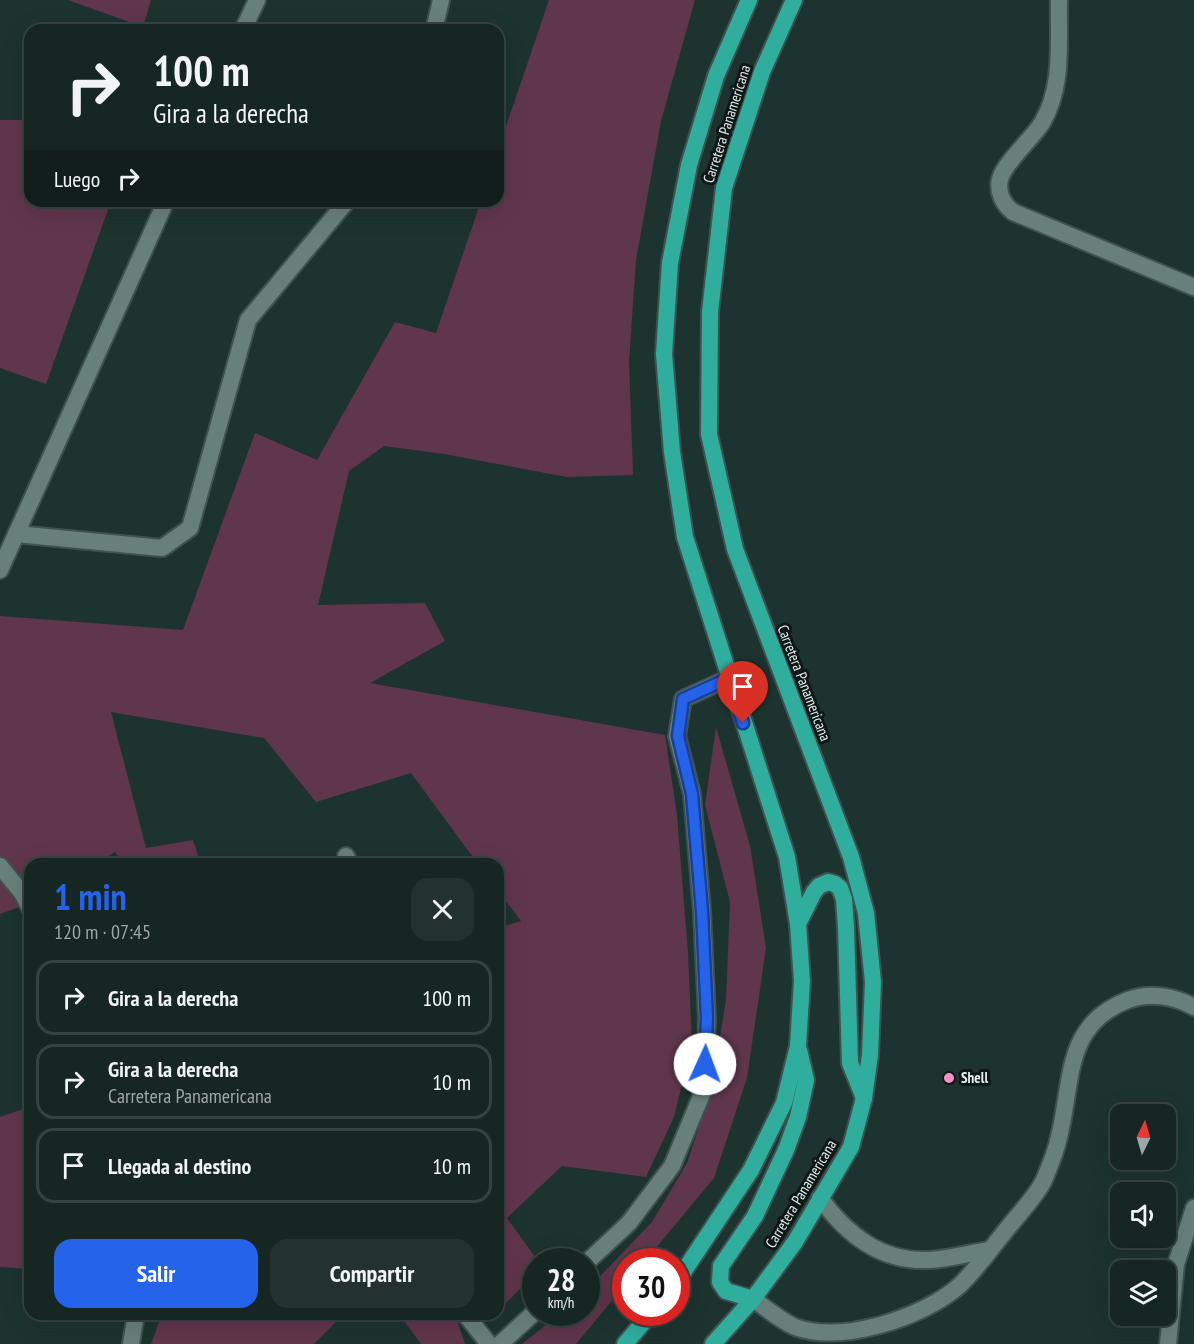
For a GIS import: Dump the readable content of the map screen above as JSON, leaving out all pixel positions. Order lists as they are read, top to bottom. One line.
{"streets":{"highway":["Carretera Panamericana"]},"places":["Shell"],"north":"top","page":{"turn":["100 m","Gira a la derecha"],"then":"Luego","heading":["1 min","120 m · 07:45"],"list":[{"name":"Gira a la derecha","value":"100 m"},{"name":"Gira a la derecha","note":"Carretera Panamericana","value":"10 m"},{"name":"Llegada al destino","value":"10 m"}],"buttons":["Salir","Compartir"],"speed":"28 km/h","limit":"30"}}
